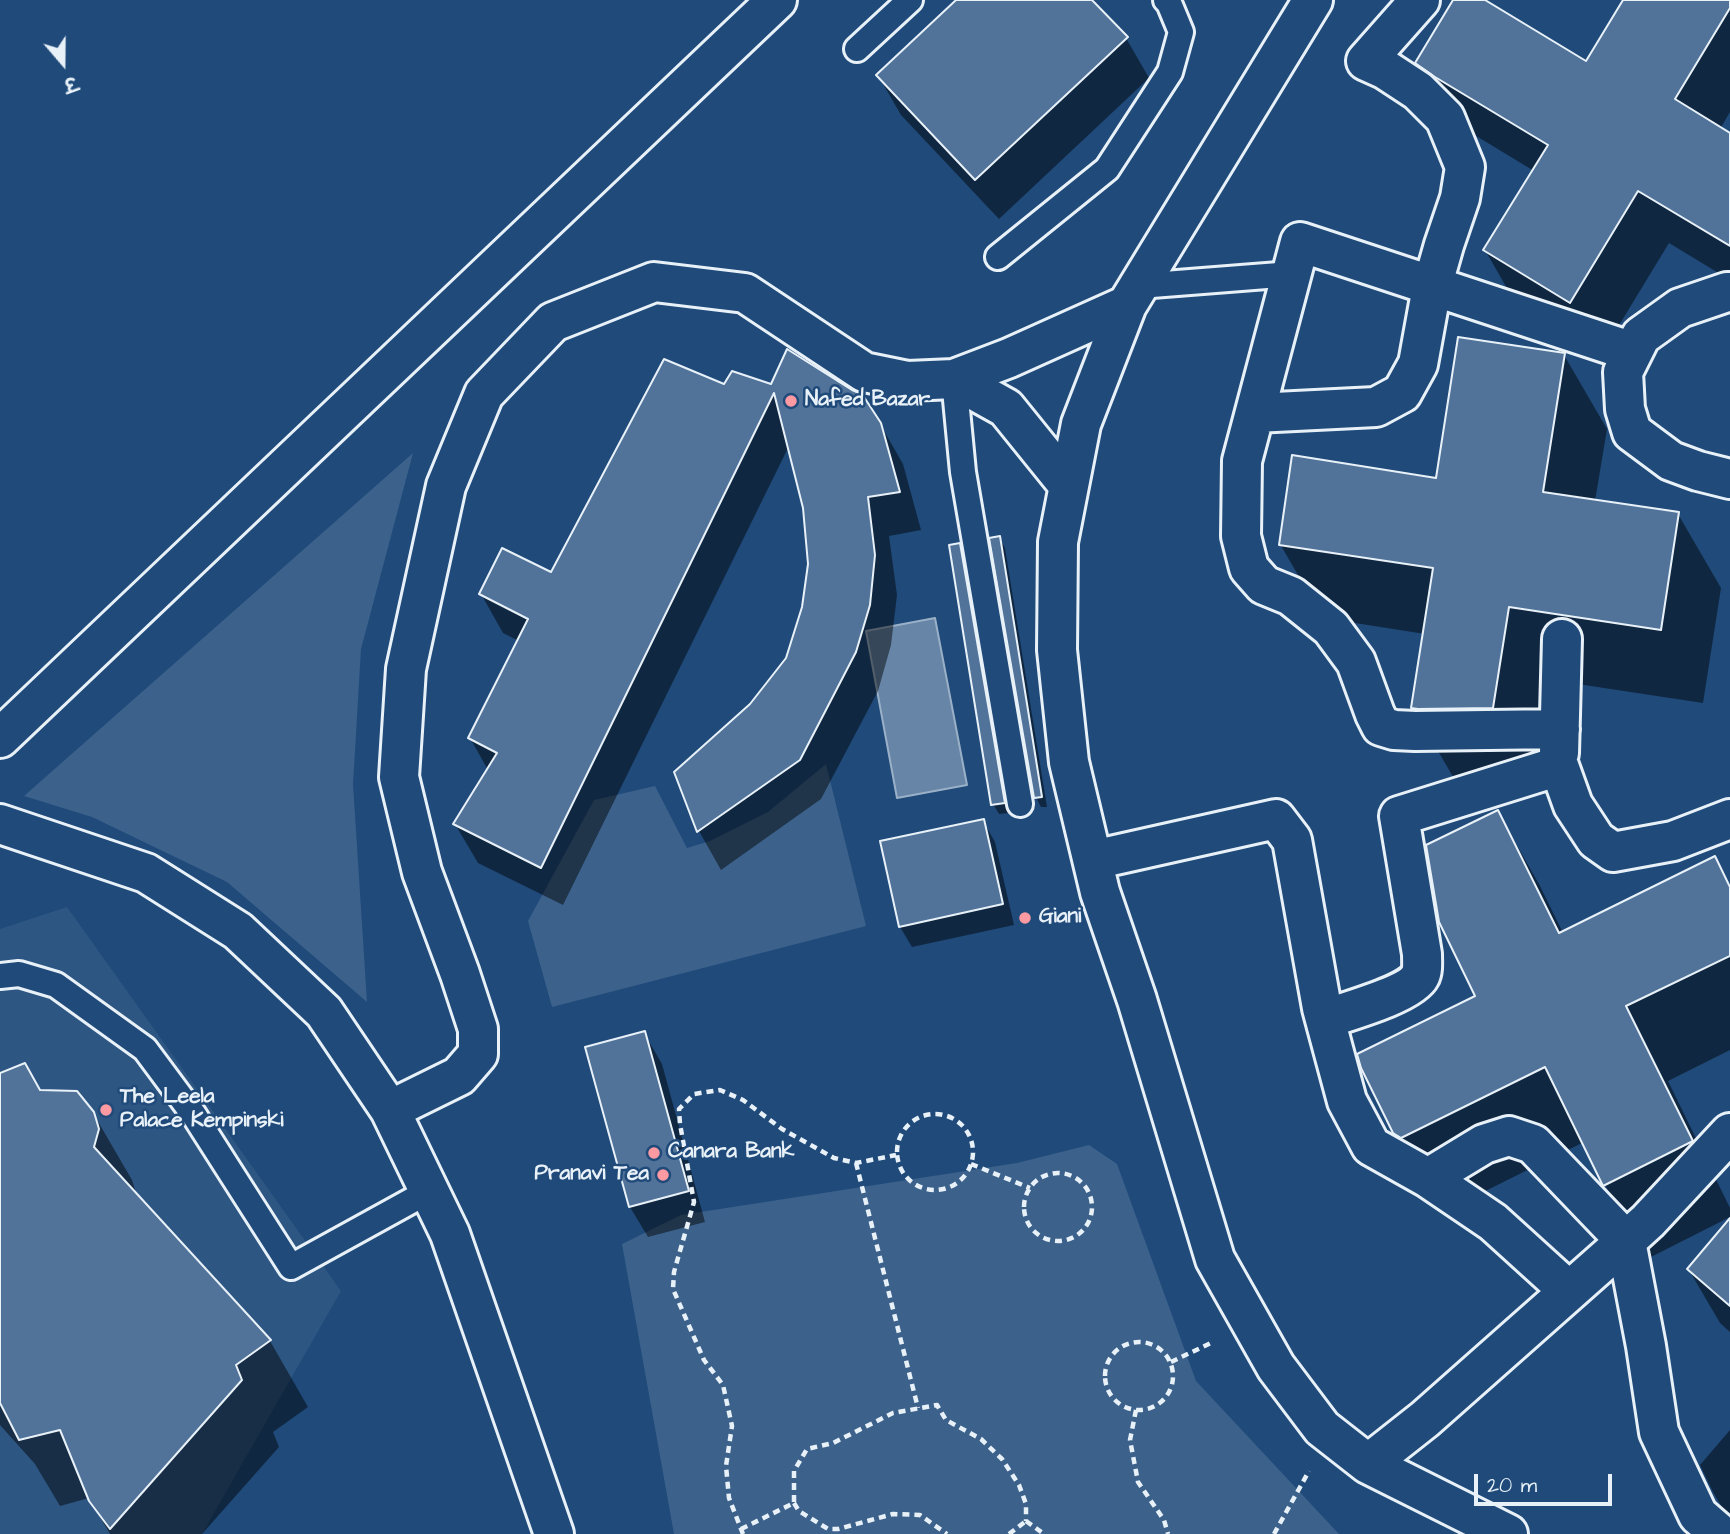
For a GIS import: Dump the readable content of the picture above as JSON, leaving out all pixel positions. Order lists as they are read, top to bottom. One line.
{"places":["Nafed Bazar","Giani","The Leela Palace Kempinski","Canara Bank","Pranavi Tea"],"scale_bar":"20 m","north":"bottom"}
